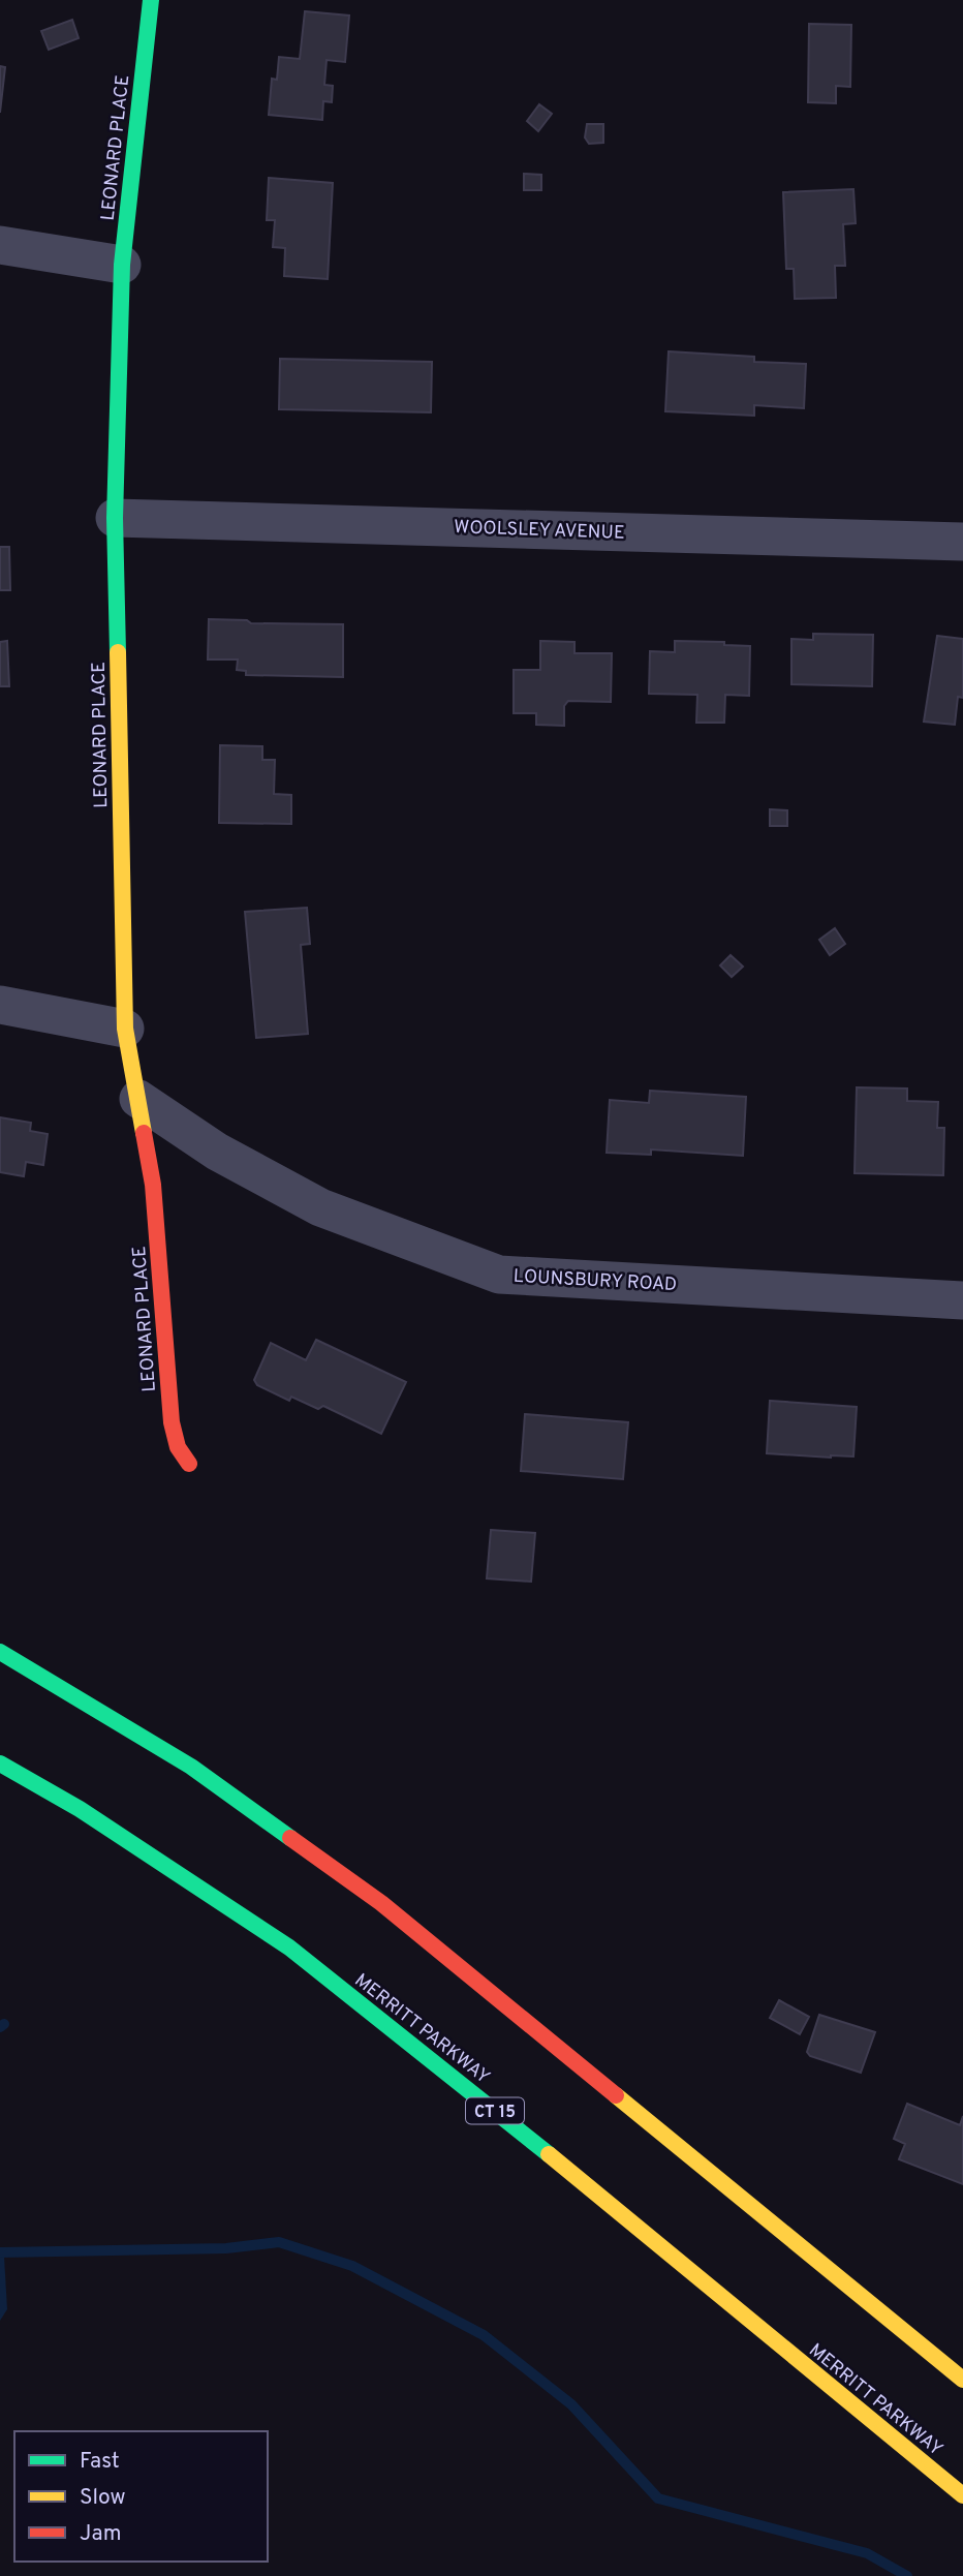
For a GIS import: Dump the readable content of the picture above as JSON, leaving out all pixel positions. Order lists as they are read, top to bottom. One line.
{"streets":{"main road":["LEONARD PLACE","MERRITT PARKWAY","CT 15"],"street":["WOOLSLEY AVENUE","LOUNSBURY ROAD"]},"crossings":[["LEONARD PLACE","WOOLSLEY AVENUE"],["LEONARD PLACE","LOUNSBURY ROAD"]],"legend":["Fast","Slow","Jam"]}
